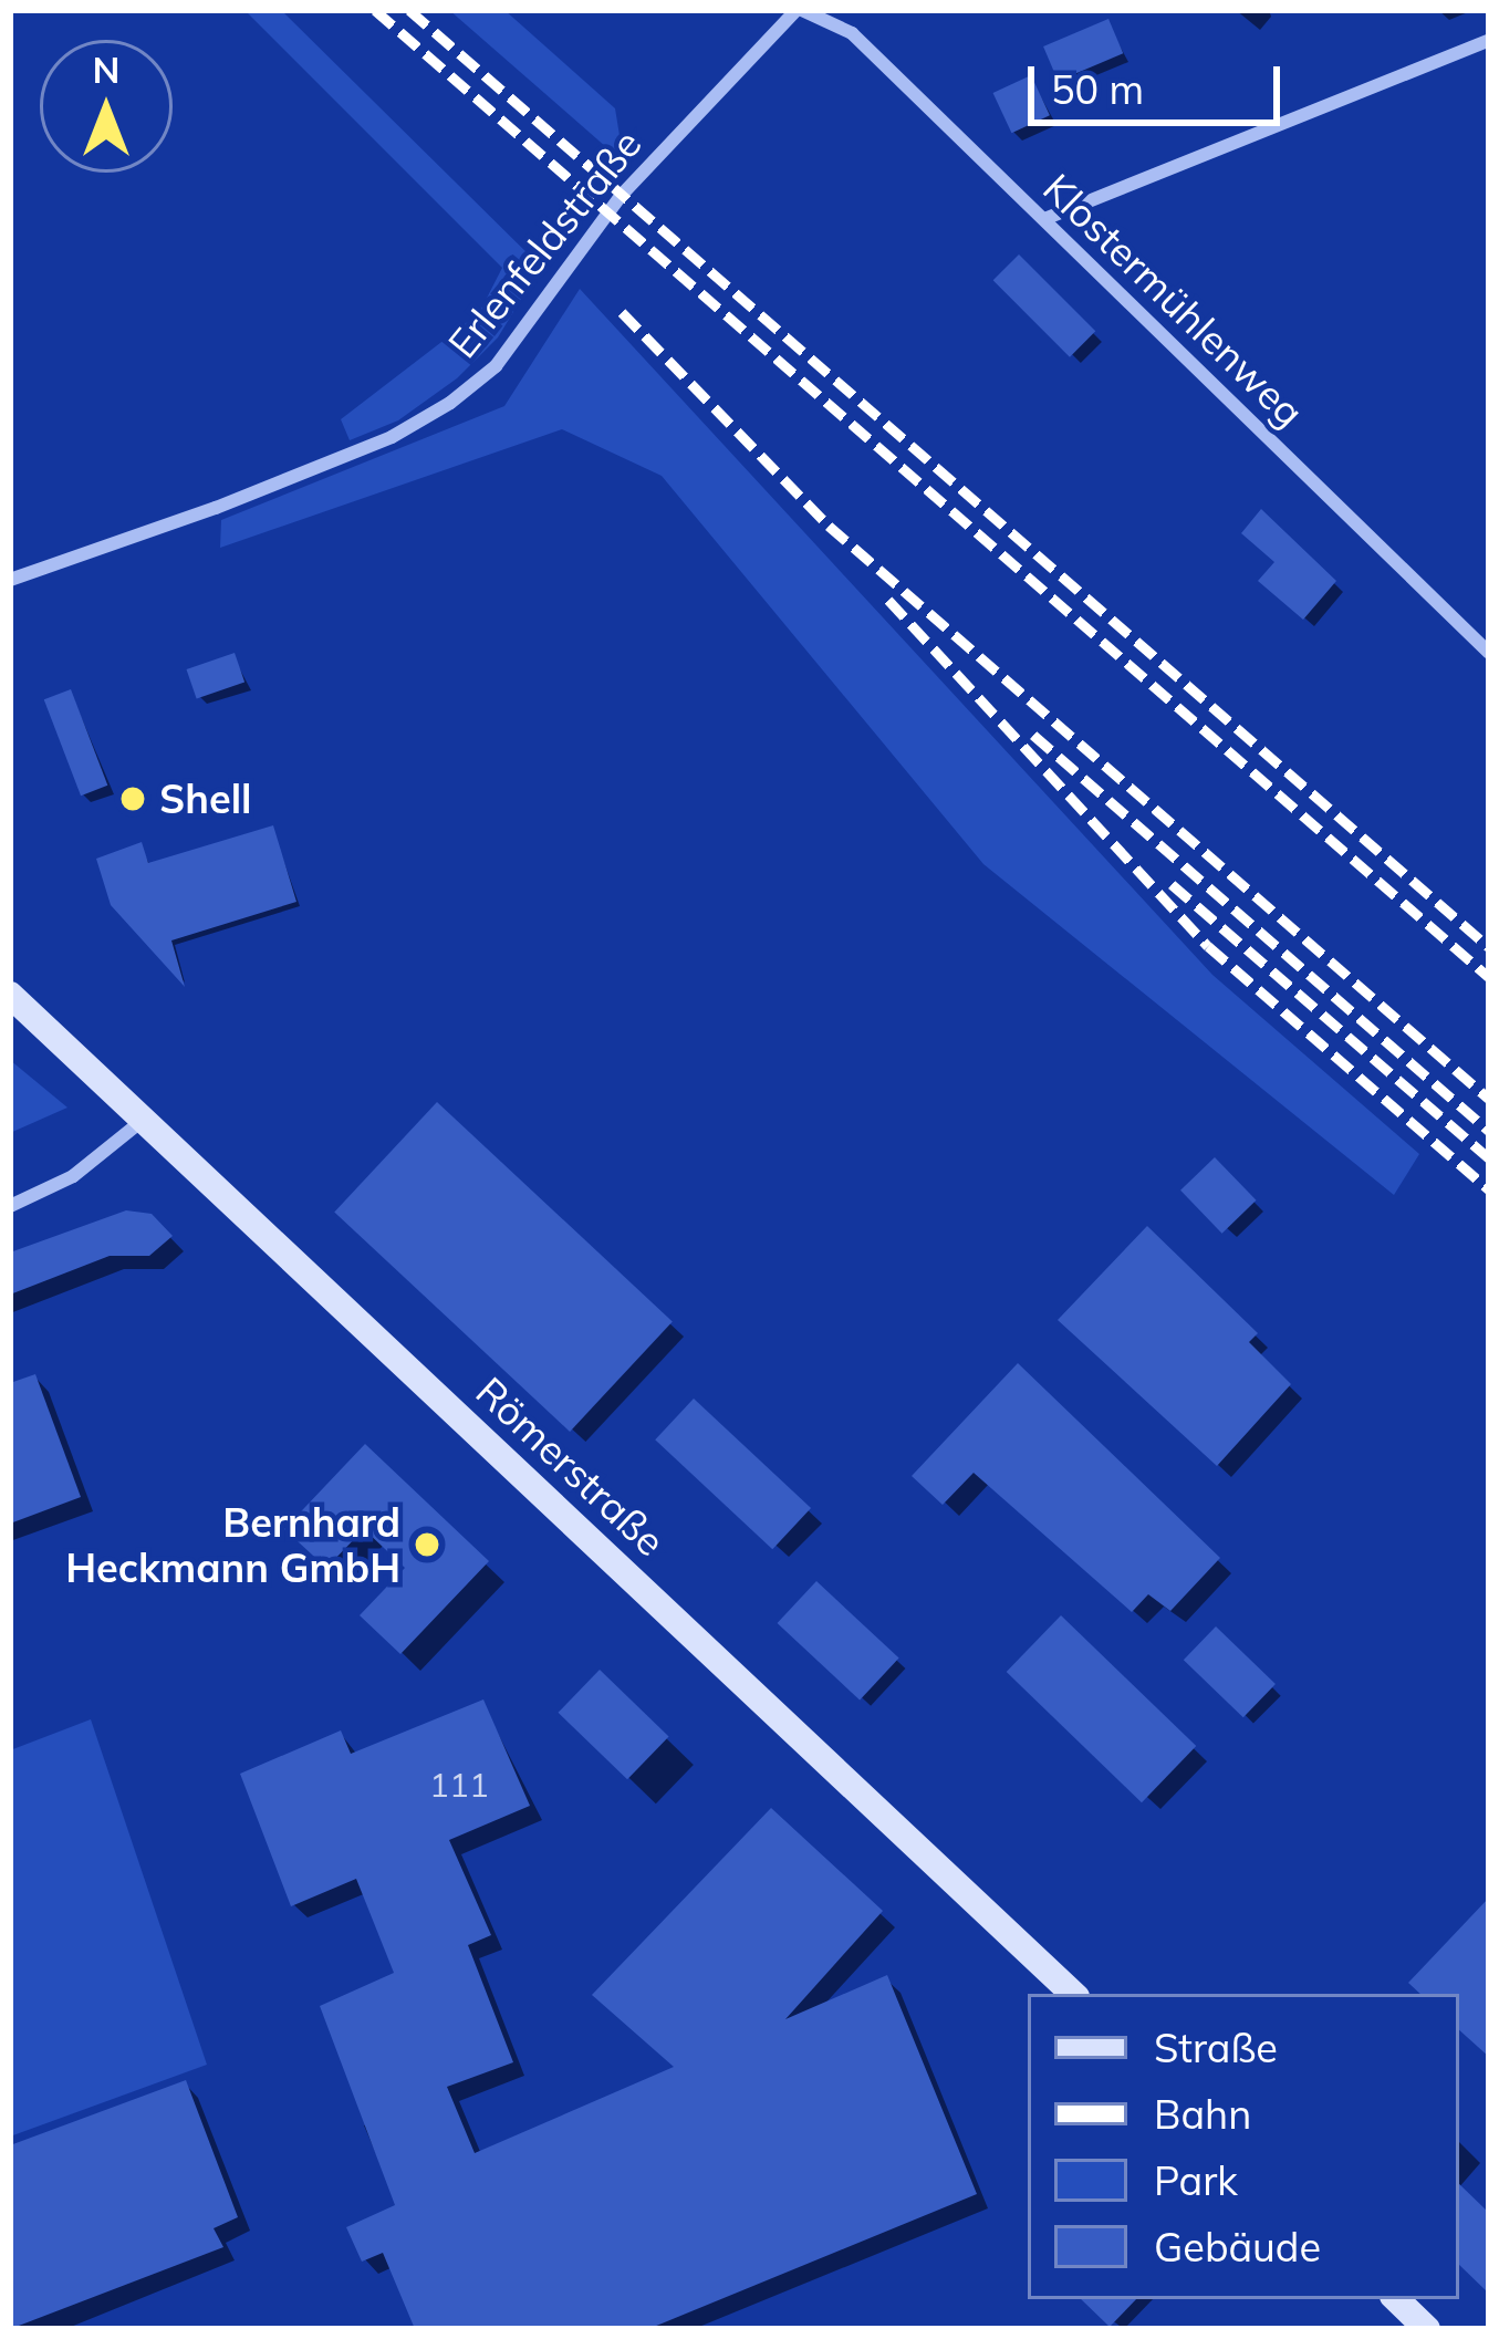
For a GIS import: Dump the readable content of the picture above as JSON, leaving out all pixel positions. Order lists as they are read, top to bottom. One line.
{"streets":{"main road":["Römerstraße"],"street":["Erlenfeldstraße","Klostermühlenweg"]},"crossings":[["Erlenfeldstraße","Klostermühlenweg"]],"places":["Shell","Bernhard Heckmann GmbH"],"house_numbers":["111"],"legend":["Straße","Bahn","Park","Gebäude"],"scale_bar":"50 m","north":"top"}
